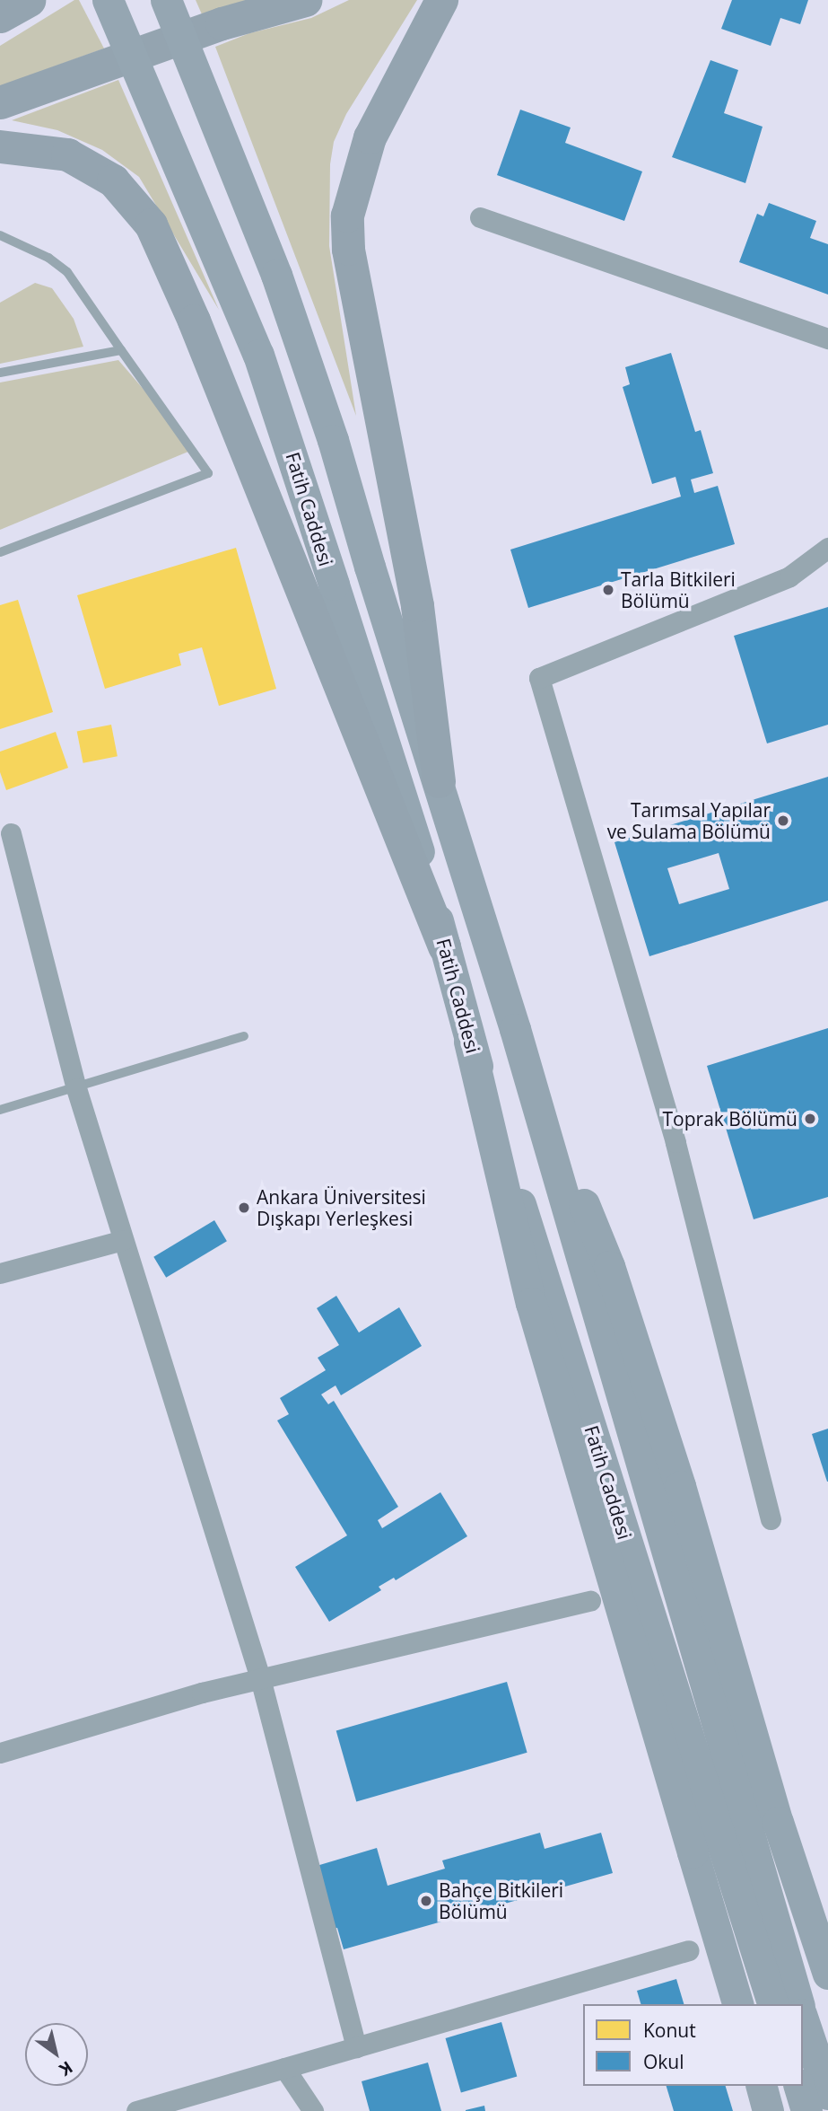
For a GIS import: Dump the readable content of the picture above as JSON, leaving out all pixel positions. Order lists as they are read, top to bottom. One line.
{"streets":{"main road":["Fatih Caddesi"]},"places":["Tarla Bitkileri Bölümü","Tarımsal Yapılar ve Sulama Bölümü","Toprak Bölümü","Ankara Üniversitesi Dışkapı Yerleşkesi","Bahçe Bitkileri Bölümü"],"legend":["Konut","Okul"],"north":"bottom right"}
